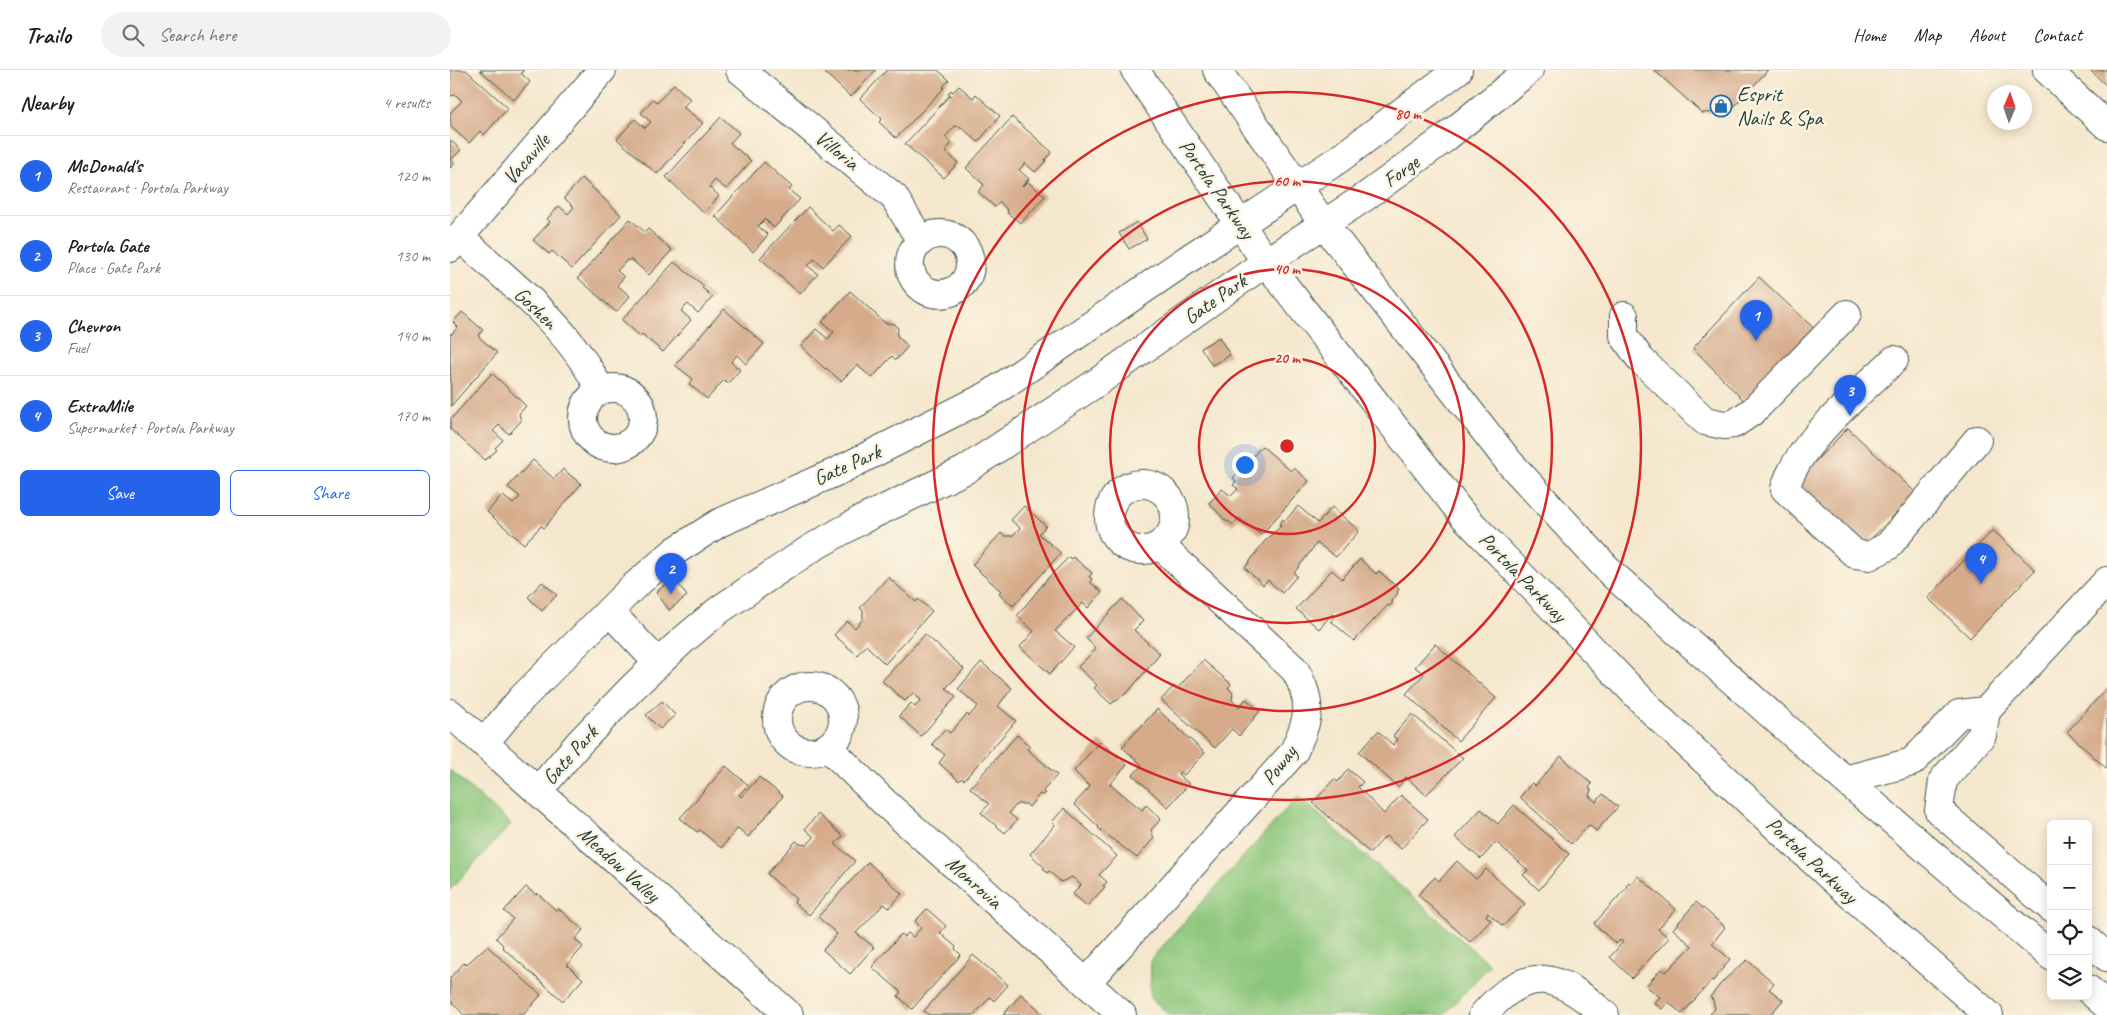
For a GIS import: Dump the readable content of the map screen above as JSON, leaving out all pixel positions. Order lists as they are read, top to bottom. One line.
{"streets":{"street":["Villoria","Vacaville","Forge","Portola Parkway","Gate Park","Goshen","Poway","Meadow Valley","Monrovia"]},"crossings":[["Vacaville","Goshen"],["Forge","Portola Parkway"],["Forge","Gate Park"],["Portola Parkway","Gate Park"],["Gate Park","Meadow Valley"],["Poway","Monrovia"]],"places":{"shop":["Esprit Nails & Spa"]},"north":"top","page":{"header":"Trailo","search":"Search here","nav":["Home","Map","About","Contact"],"heading":["Nearby","4 results"],"list":[{"mark":"1","name":"McDonald's","note":"Restaurant · Portola Parkway","value":"120 m"},{"mark":"2","name":"Portola Gate","note":"Place · Gate Park","value":"130 m"},{"mark":"3","name":"Chevron","note":"Fuel","value":"140 m"},{"mark":"4","name":"ExtraMile","note":"Supermarket · Portola Parkway","value":"170 m"}],"pins":["1","3","4","2"],"buttons":["Save","Share"],"map_buttons":["+","−"]},"rings":["80 m","60 m","40 m","20 m"]}
